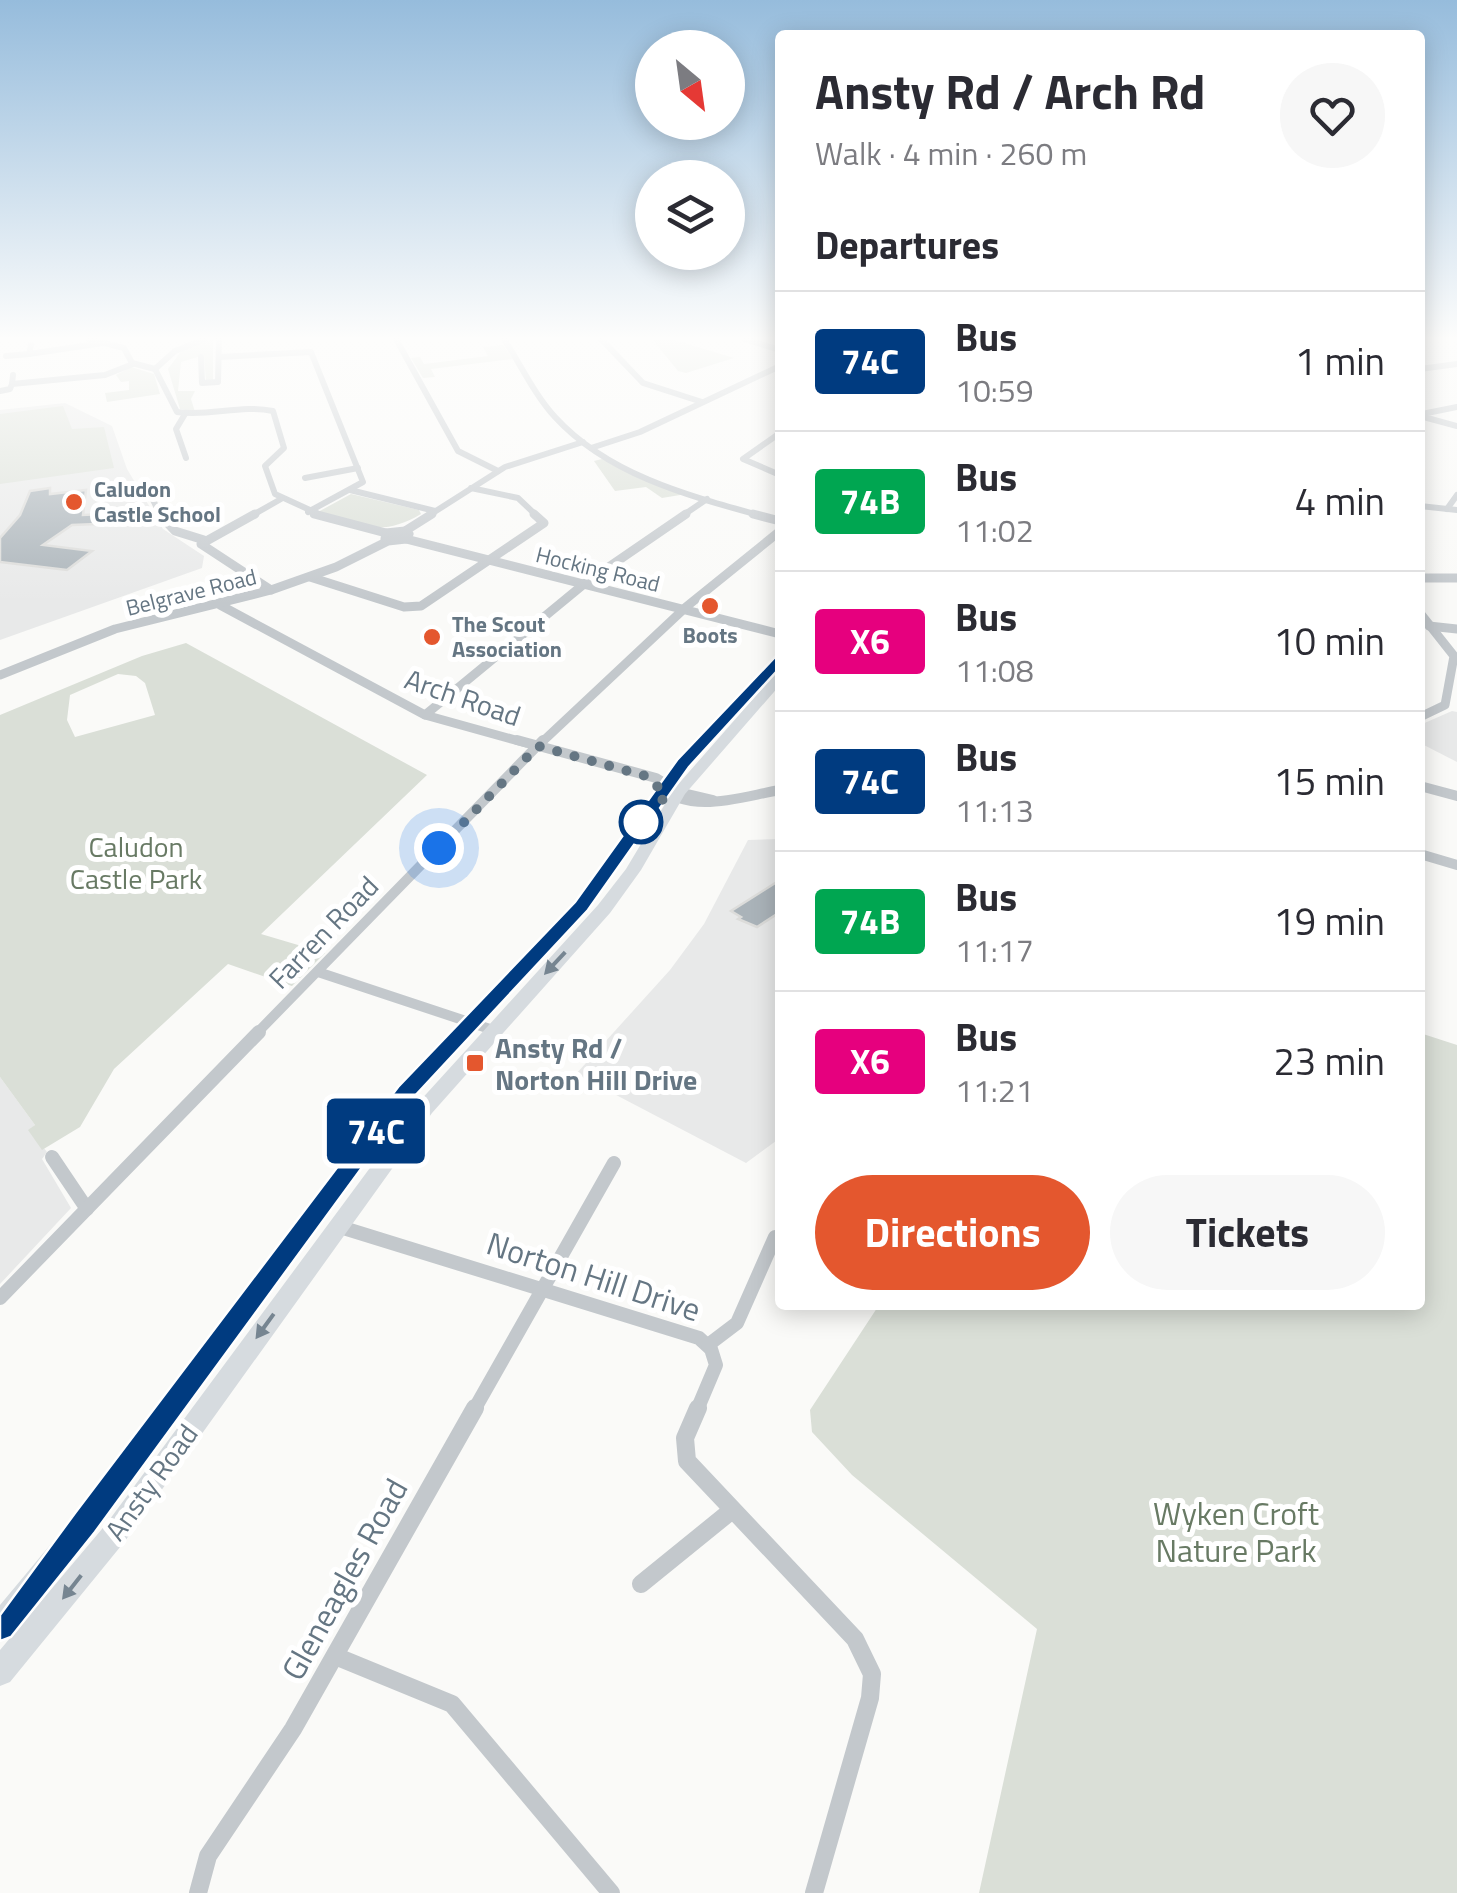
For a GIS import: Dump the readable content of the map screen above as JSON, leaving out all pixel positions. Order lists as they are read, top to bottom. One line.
{"streets":{"highway":["Ansty Road"],"street":["Hocking Road","Belgrave Road","Arch Road","Farren Road","Norton Hill Drive","Gleneagles Road"]},"crossings":[["Hocking Road","Farren Road"],["Belgrave Road","Arch Road"],["Arch Road","Farren Road"],["Arch Road","Ansty Road"],["Norton Hill Drive","Ansty Road"],["Norton Hill Drive","Gleneagles Road"]],"parks":["Caludon Castle Park","Wyken Croft Nature Park"],"places":{"other":["Caludon Castle School","Boots","The Scout Association"],"transit":["Ansty Rd / Norton Hill Drive"]},"lines":["bus line 74C"],"north":"bottom right","page":{"on_map":"74C","heading":[["Ansty Rd / Arch Rd","Walk · 4 min · 260 m"],"Departures"],"list":[{"mark":"74C","name":"Bus","note":"10:59","value":"1 min"},{"mark":"74B","name":"Bus","note":"11:02","value":"4 min"},{"mark":"X6","name":"Bus","note":"11:08","value":"10 min"},{"mark":"74C","name":"Bus","note":"11:13","value":"15 min"},{"mark":"74B","name":"Bus","note":"11:17","value":"19 min"},{"mark":"X6","name":"Bus","note":"11:21","value":"23 min"}],"buttons":["Directions","Tickets"]}}
